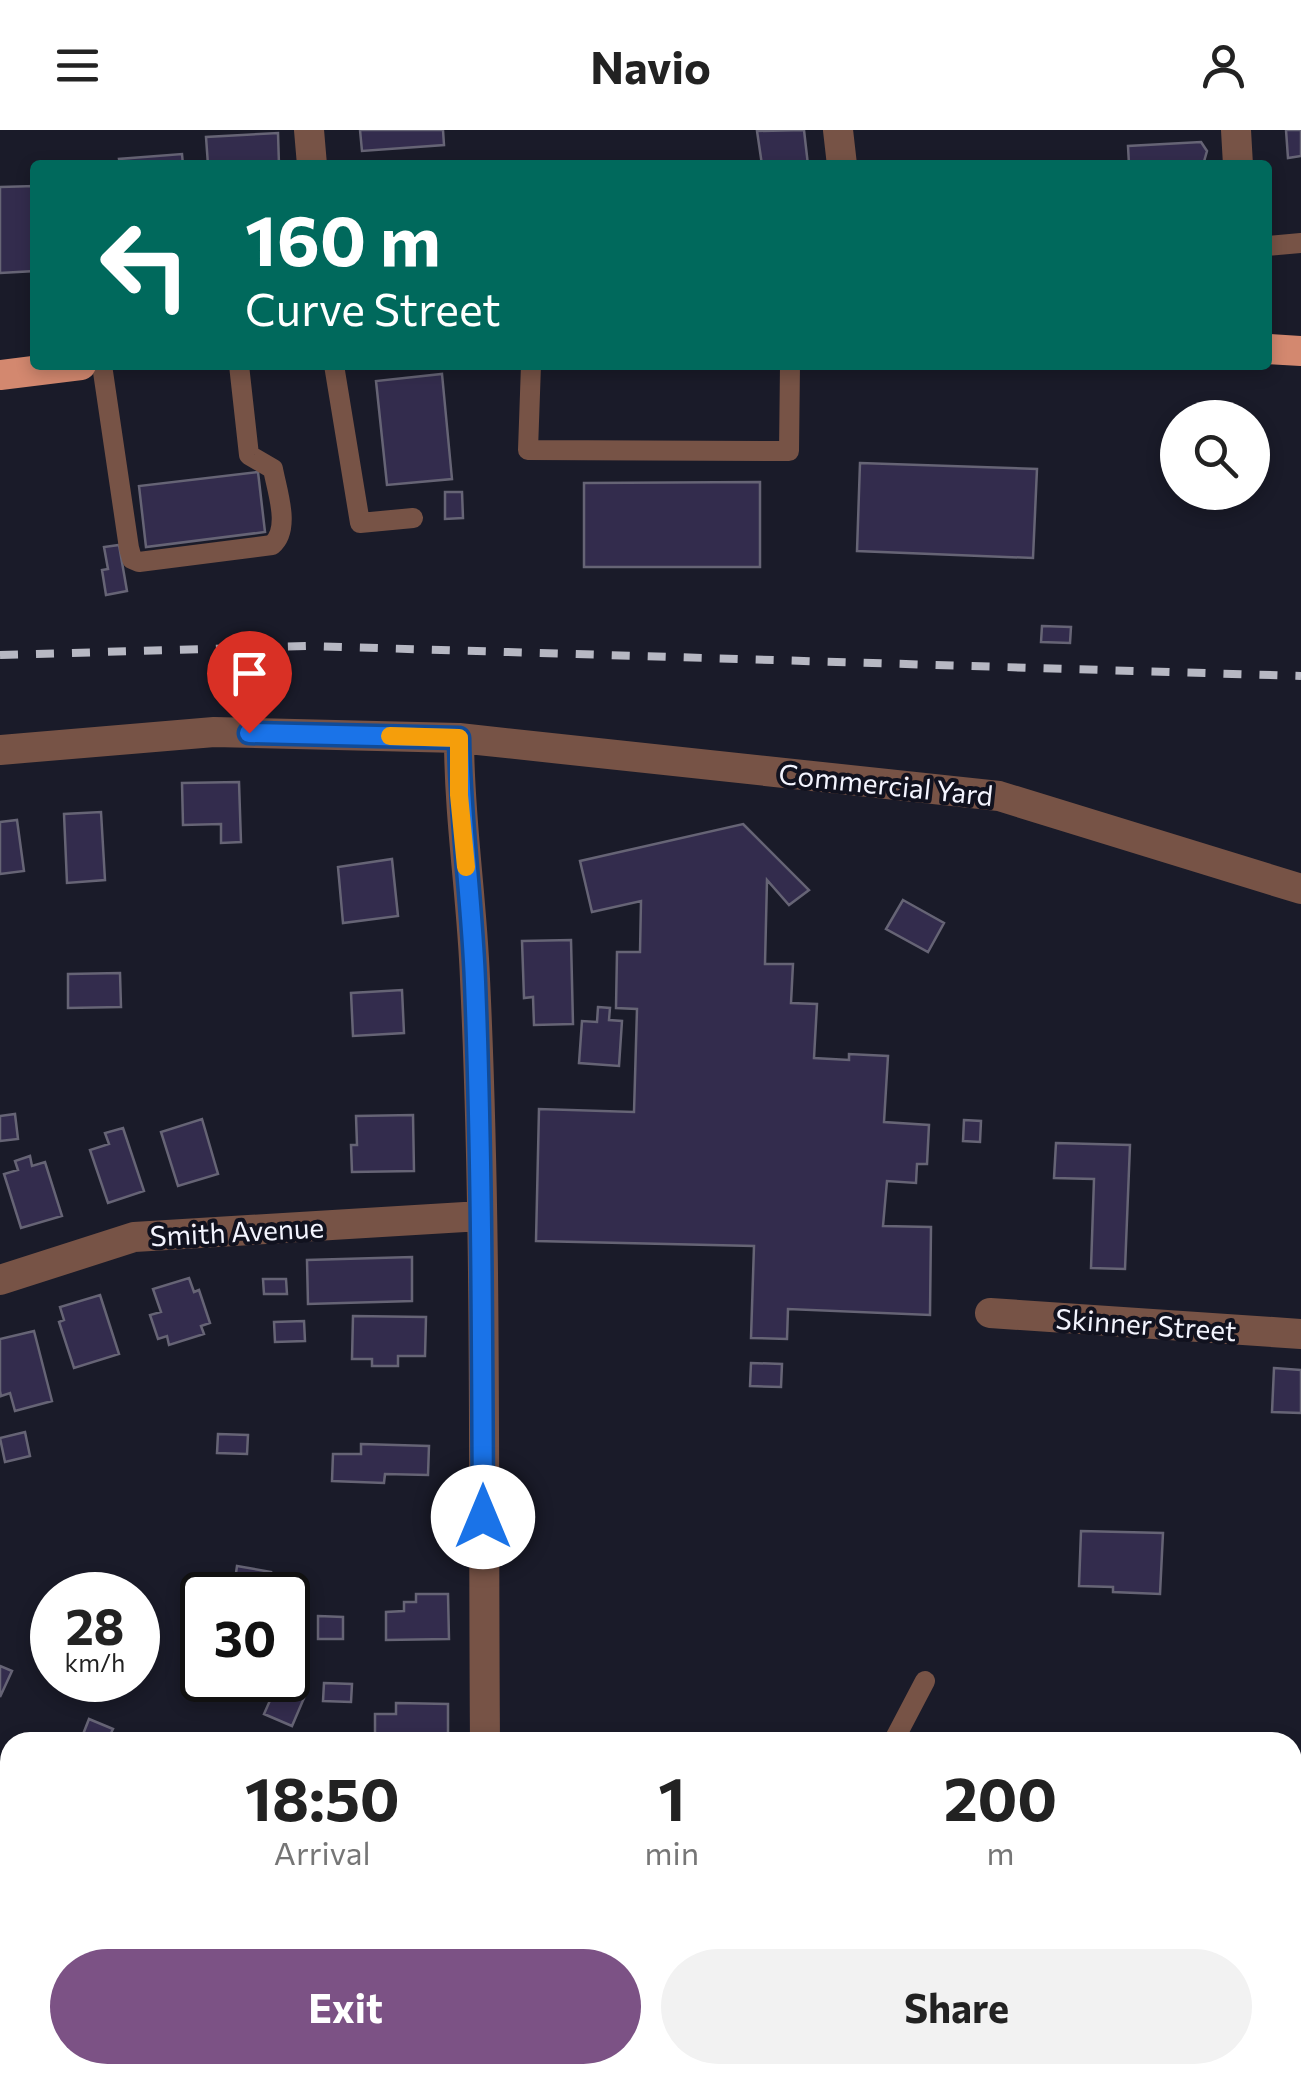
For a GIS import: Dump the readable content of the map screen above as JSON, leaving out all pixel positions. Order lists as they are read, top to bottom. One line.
{"streets":{"street":["Commercial Yard","Smith Avenue","Skinner Street"]},"page":{"header":"Navio","turn":["160 m","Curve Street"],"speed":"28 km/h","limit":"30","eta":["18:50","Arrival","1","min","200","m"],"buttons":["Exit","Share"]}}
